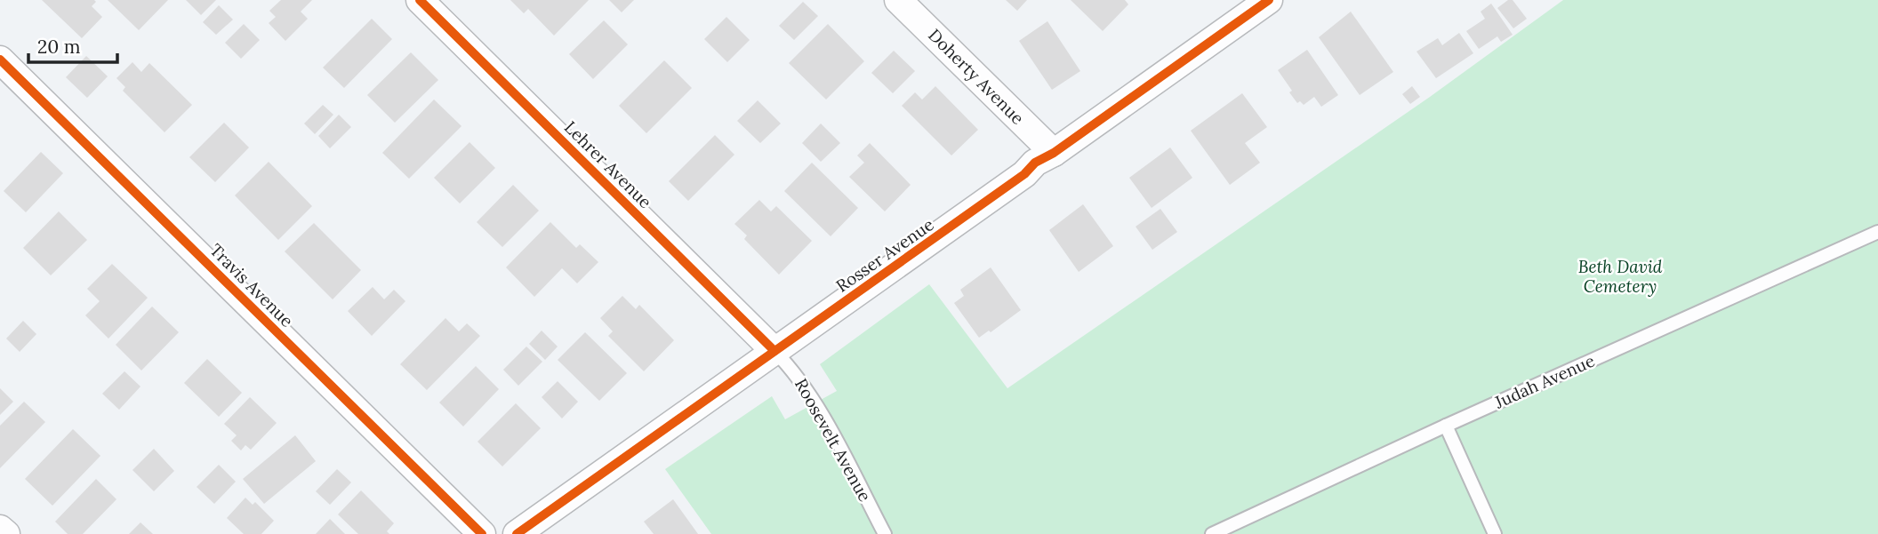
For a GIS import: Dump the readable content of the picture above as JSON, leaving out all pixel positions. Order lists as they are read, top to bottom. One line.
{"streets":{"street":["Doherty Avenue","Lehrer Avenue","Rosser Avenue","Travis Avenue"],"lane":["Judah Avenue","Roosevelt Avenue"]},"crossings":[["Doherty Avenue","Rosser Avenue"],["Lehrer Avenue","Rosser Avenue"],["Lehrer Avenue","Roosevelt Avenue"],["Rosser Avenue","Roosevelt Avenue"]],"parks":["Beth David Cemetery"],"scale_bar":"20 m"}
